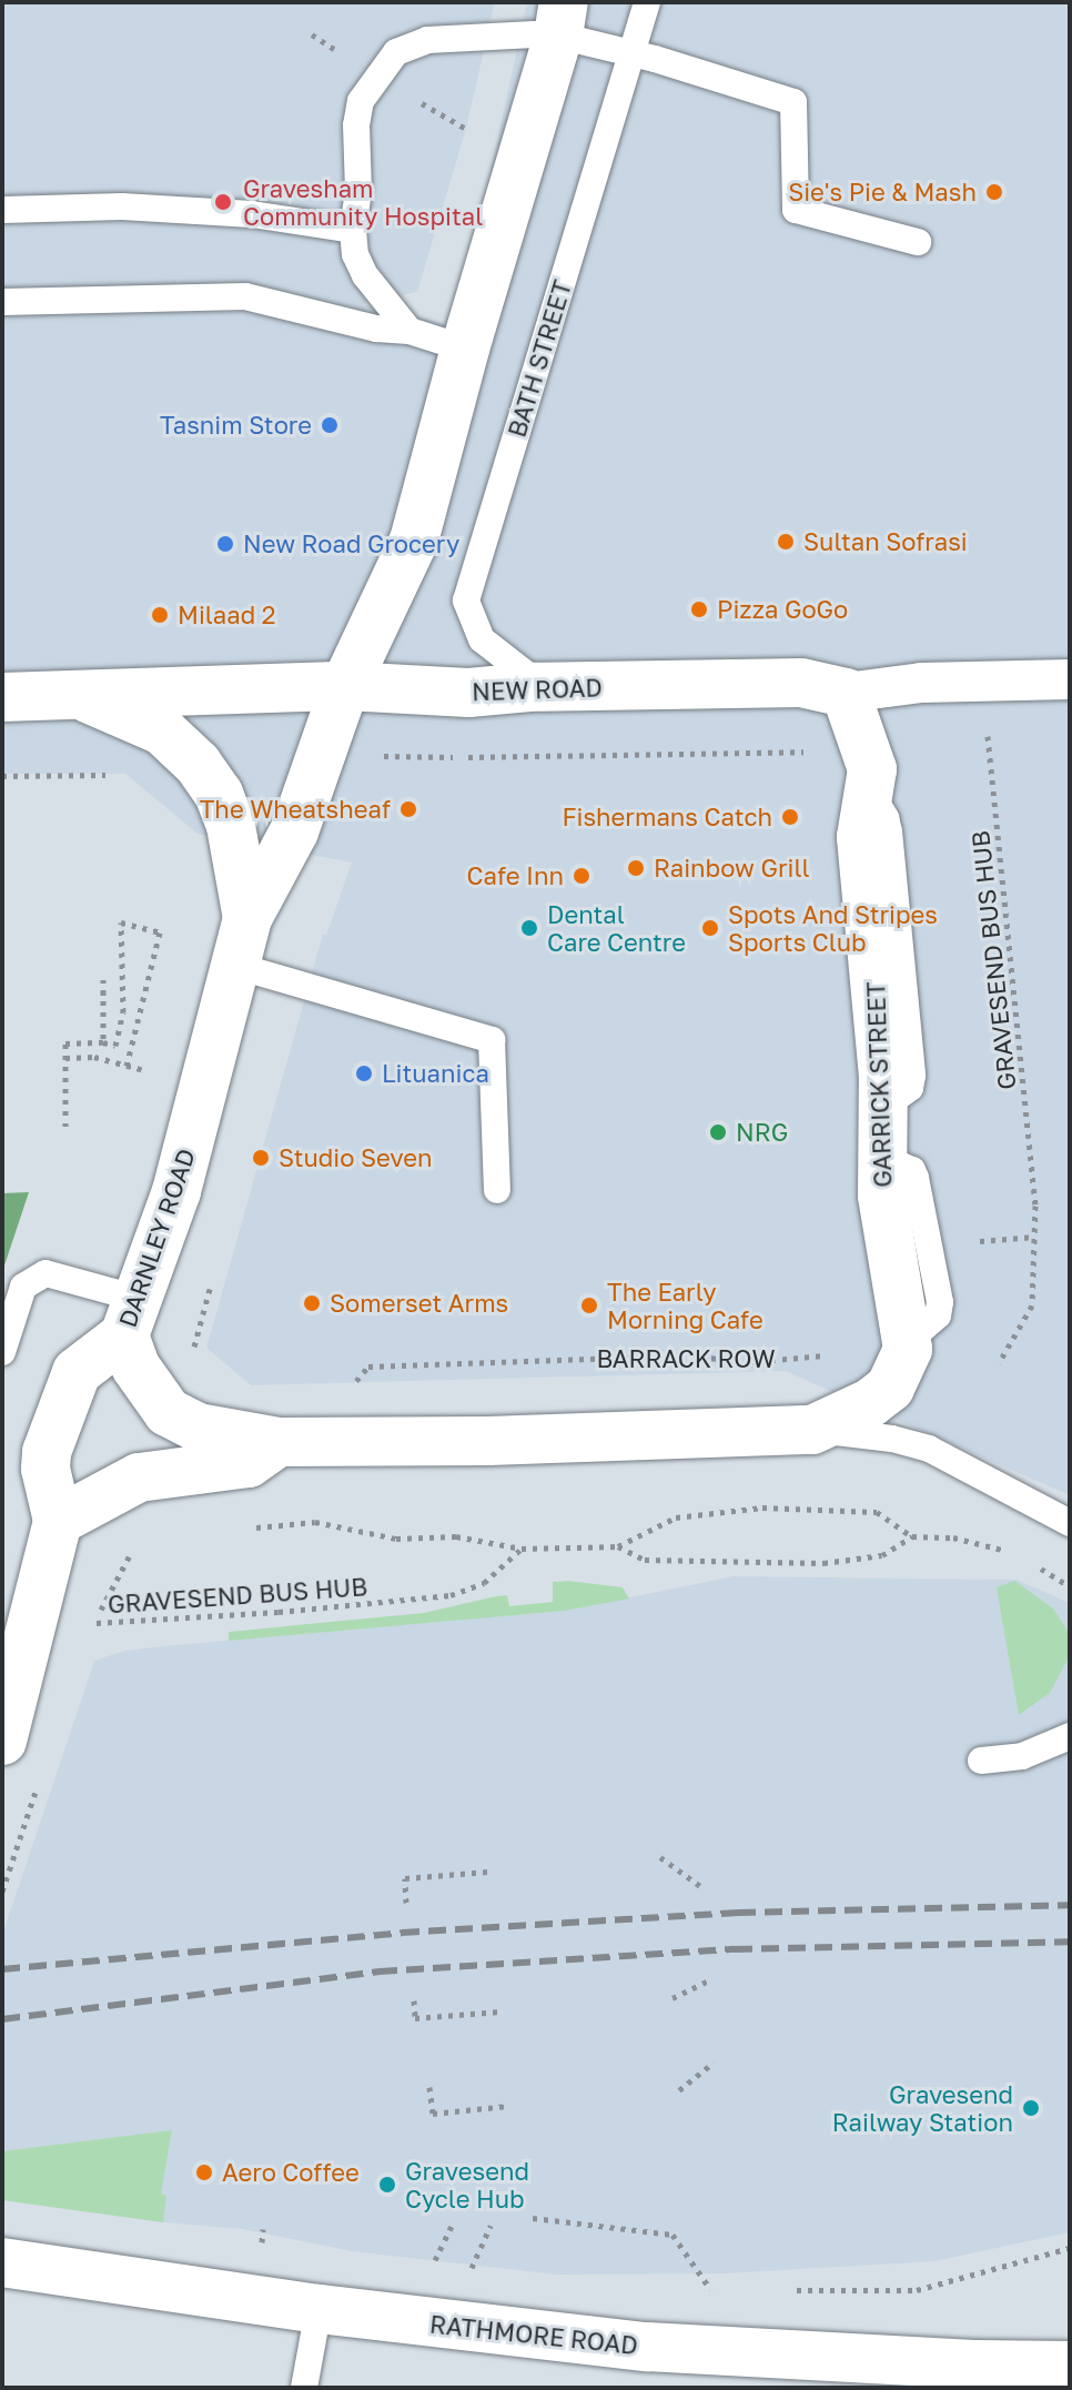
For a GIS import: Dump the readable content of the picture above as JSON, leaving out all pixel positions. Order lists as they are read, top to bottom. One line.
{"streets":{"main road":["NEW ROAD","GARRICK STREET","DARNLEY ROAD","RATHMORE ROAD"],"lane":["BATH STREET"],"path":["GRAVESEND BUS HUB","BARRACK ROW"]},"crossings":[["BATH STREET","NEW ROAD"],["NEW ROAD","GRAVESEND BUS HUB"]],"places":["Sie's Pie & Mash","Gravesham Community Hospital","Tasnim Store","Sultan Sofrasi","New Road Grocery","Pizza GoGo","Milaad 2","The Wheatsheaf","Fishermans Catch","Rainbow Grill","Cafe Inn","Dental Care Centre","Spots And Stripes Sports Club","Lituanica","NRG","Studio Seven","Somerset Arms","The Early Morning Cafe","Gravesend Railway Station","Aero Coffee","Gravesend Cycle Hub"]}
